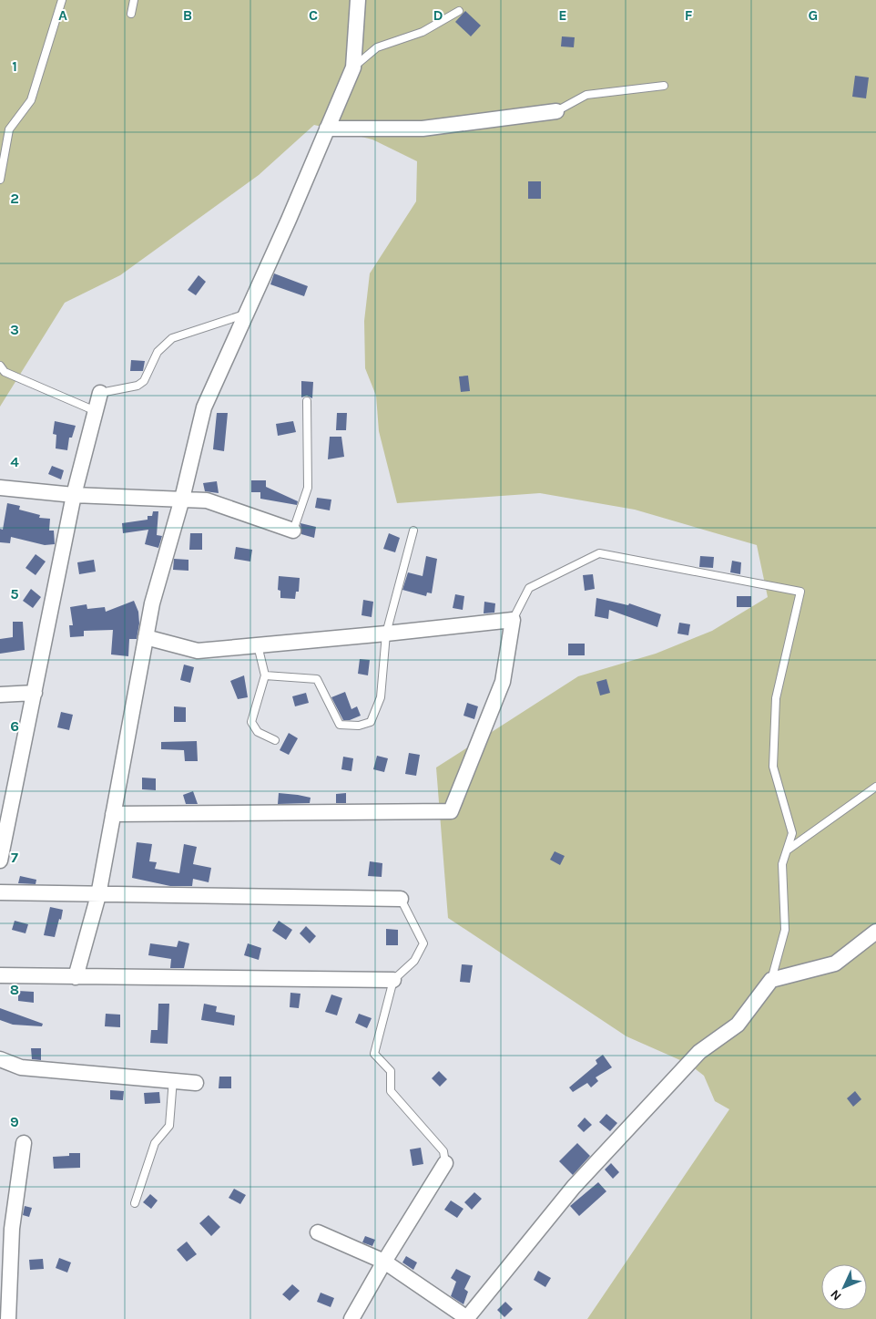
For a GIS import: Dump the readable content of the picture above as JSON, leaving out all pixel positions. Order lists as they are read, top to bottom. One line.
{"north":"bottom left","grid":{"columns":["A","B","C","D","E","F","G"],"rows":["1","2","3","4","5","6","7","8","9"]}}
